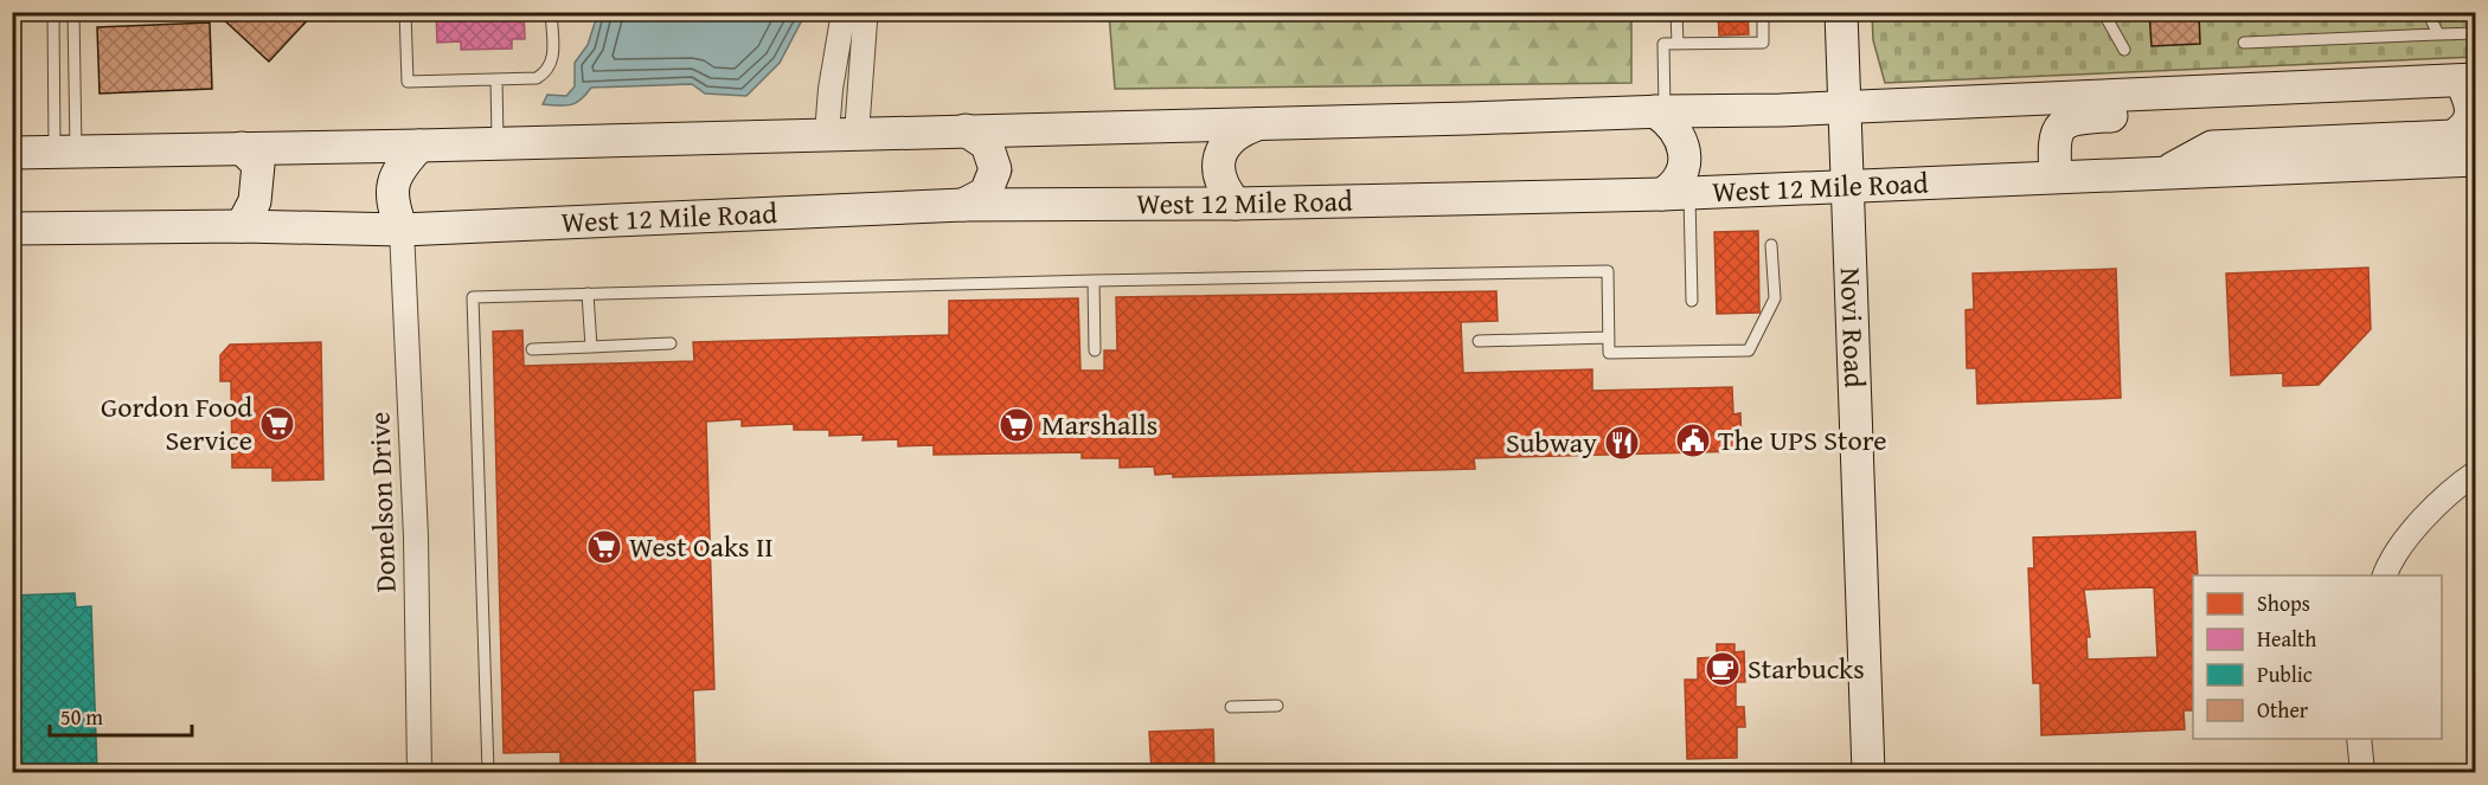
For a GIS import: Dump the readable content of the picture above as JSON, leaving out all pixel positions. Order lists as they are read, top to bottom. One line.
{"streets":{"main road":["West 12 Mile Road","Novi Road"],"street":["Donelson Drive"]},"crossings":[["West 12 Mile Road","Novi Road"],["West 12 Mile Road","Donelson Drive"]],"places":{"supermarket":["Gordon Food Service","Marshalls","West Oaks II"],"public building":["The UPS Store"],"restaurant":["Subway"],"cafe":["Starbucks"]},"legend":["Shops","Health","Public","Other"],"scale_bar":"50 m"}
